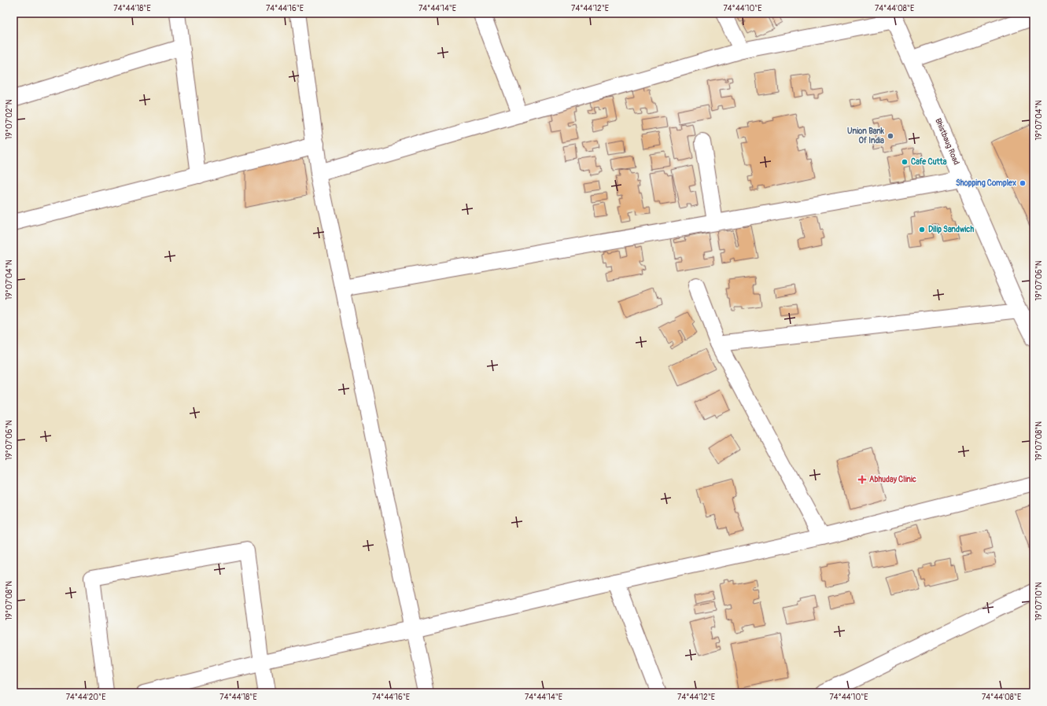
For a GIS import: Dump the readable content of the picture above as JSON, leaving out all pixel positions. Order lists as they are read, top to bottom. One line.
{"streets":{"street":["Bhistbaug Road"]},"places":{"other":["Union Bank Of India","Cafe Cutta","Shopping Complex","Dilip Sandwich"],"health":["Abhuday Clinic"]},"coordinates":["74°44'18\"E","74°44'16\"E","74°44'14\"E","74°44'12\"E","74°44'10\"E","74°44'08\"E","19°07'02\"N","19°07'04\"N","19°07'06\"N","19°07'08\"N","19°07'10\"N","74°44'20\"E"]}
